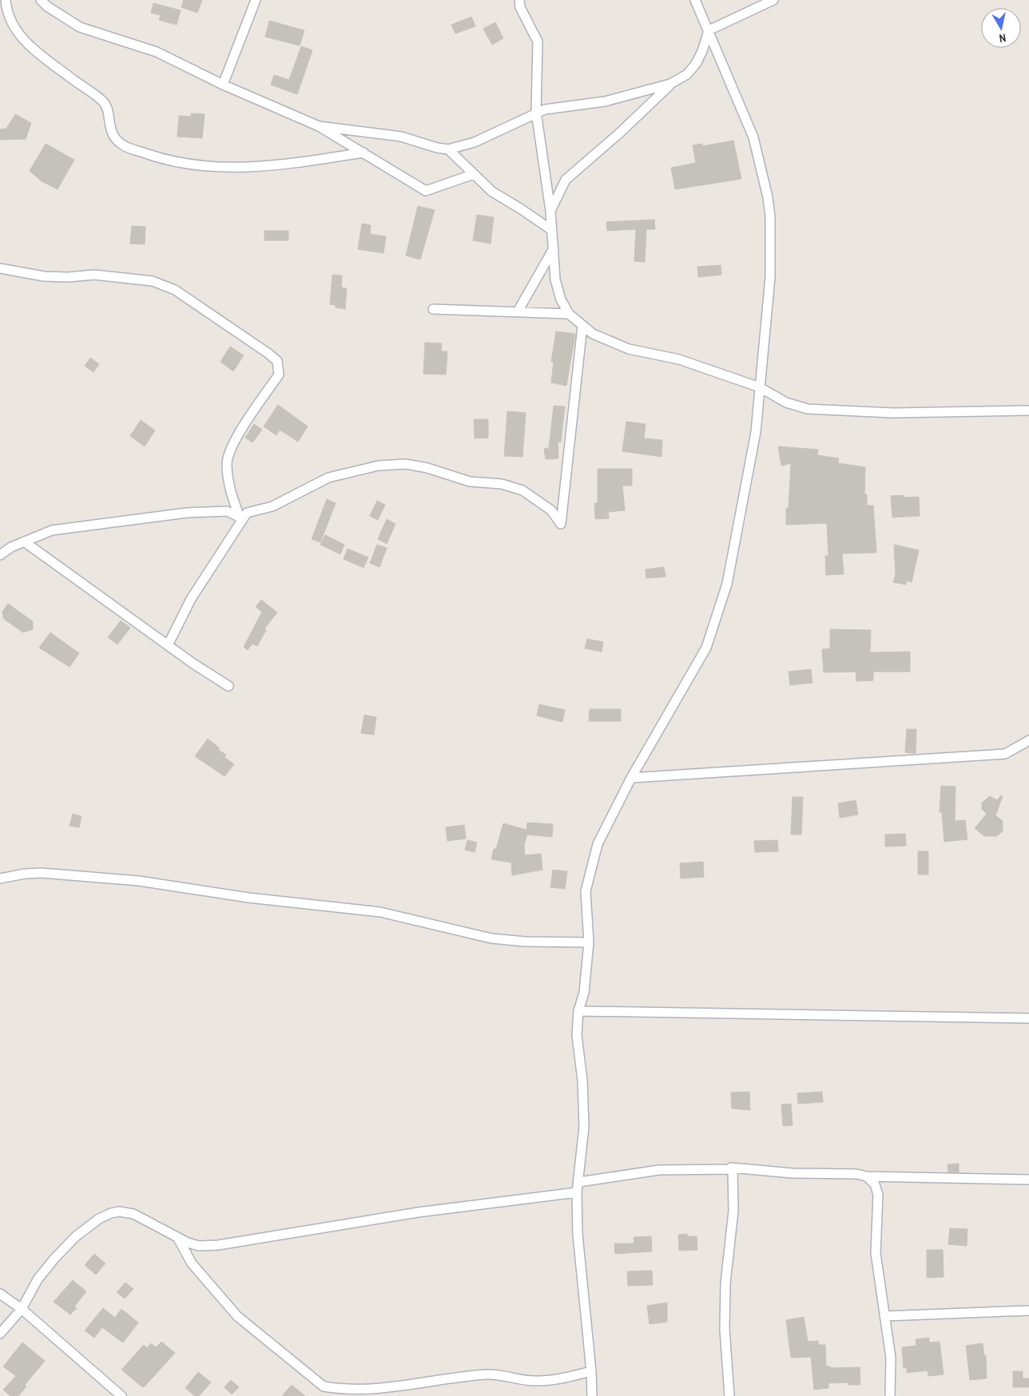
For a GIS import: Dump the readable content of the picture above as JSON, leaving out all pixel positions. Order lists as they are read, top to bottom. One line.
{"north":"bottom"}
